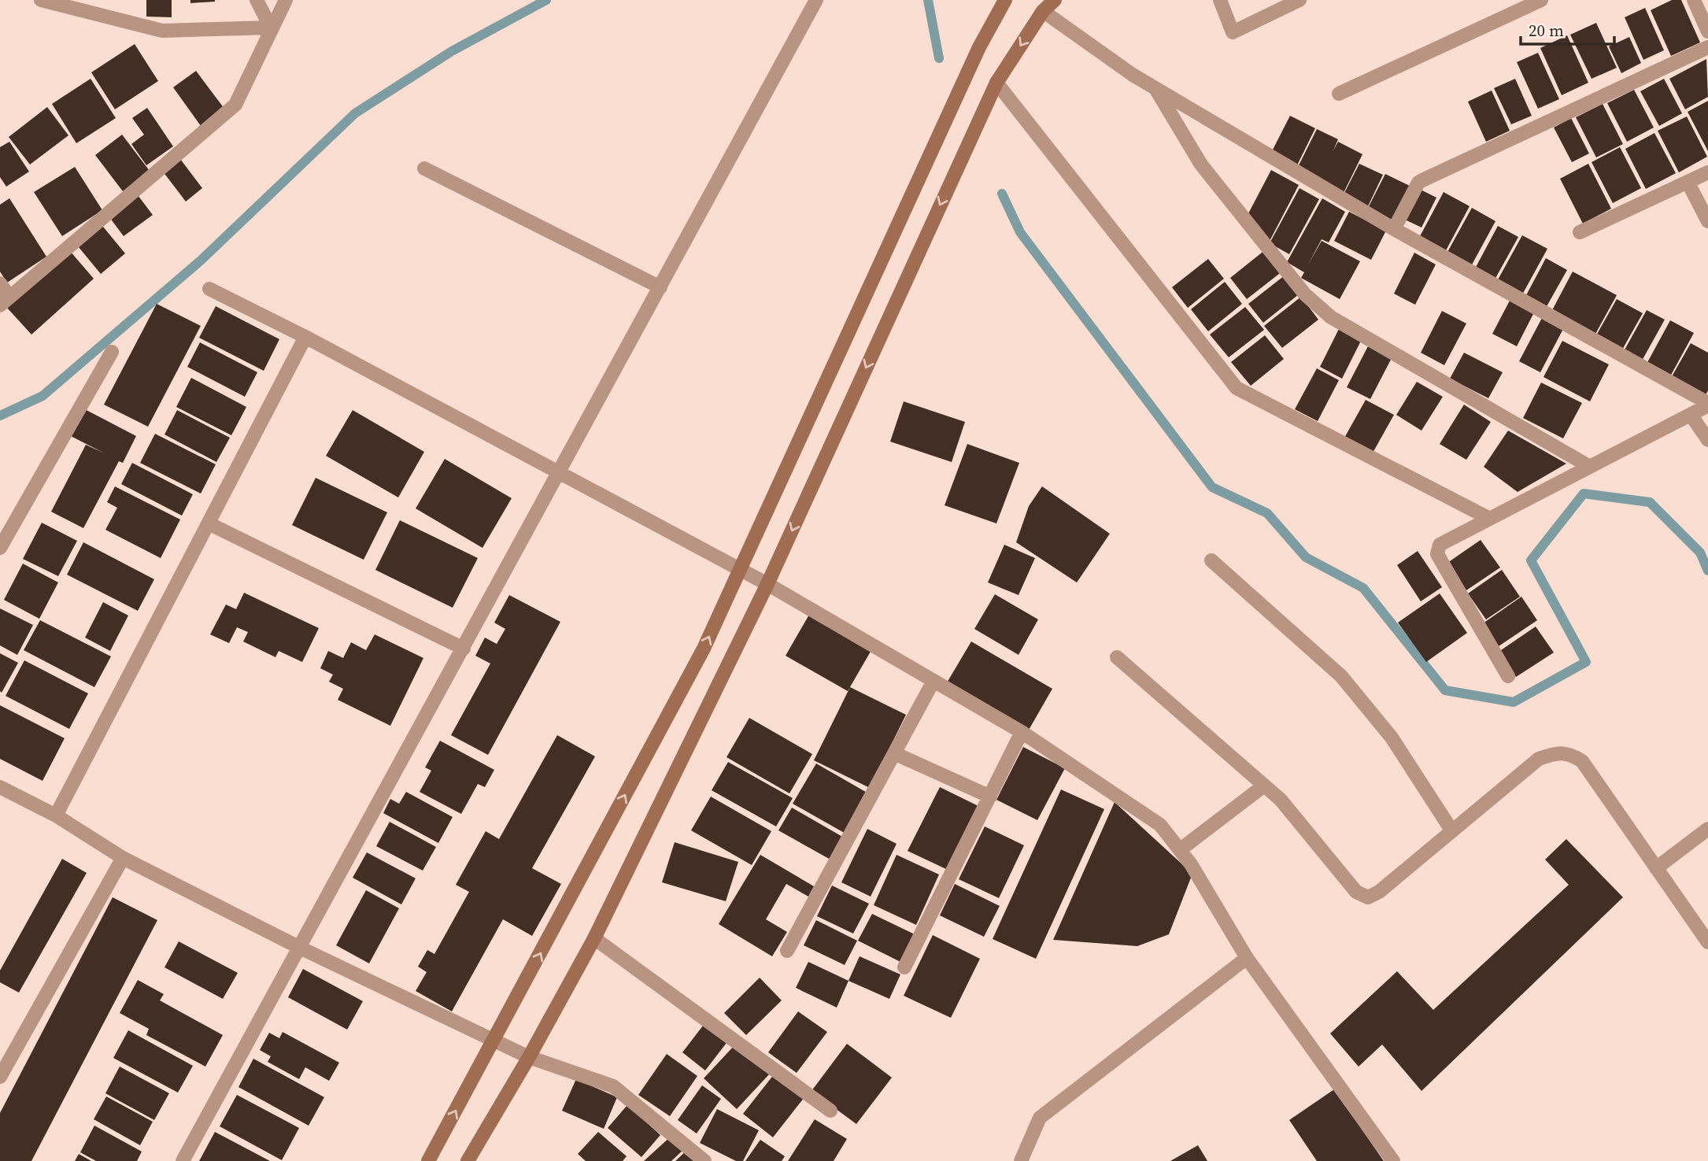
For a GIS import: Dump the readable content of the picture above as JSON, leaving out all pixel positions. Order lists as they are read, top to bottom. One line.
{"scale_bar":"20 m"}
